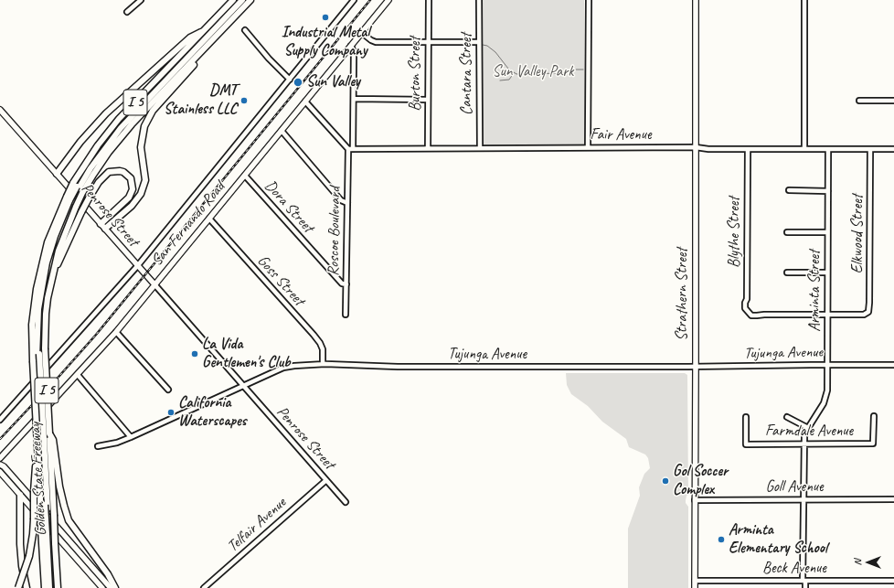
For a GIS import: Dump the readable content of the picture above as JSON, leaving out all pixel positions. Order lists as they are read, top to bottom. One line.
{"streets":{"highway":["I 5","Golden State Freeway"],"main road":["Penrose Street","San Fernando Road","Strathern Street"],"street":["Burton Street","Cantara Street","Fair Avenue","Dora Street","Roscoe Boulevard","Blythe Street","Elkwood Street","Goss Street","Arminta Street","Tujunga Avenue","Farmdale Avenue","Goll Avenue","Telfair Avenue","Beck Avenue"]},"crossings":[["Burton Street","Fair Avenue"],["Cantara Street","Fair Avenue"],["Fair Avenue","Roscoe Boulevard"],["Fair Avenue","Blythe Street"],["Fair Avenue","Elkwood Street"],["Fair Avenue","Arminta Street"],["Fair Avenue","Strathern Street"],["Dora Street","San Fernando Road"],["Dora Street","Roscoe Boulevard"],["Penrose Street","San Fernando Road"],["Penrose Street","Tujunga Avenue"],["Penrose Street","Telfair Avenue"],["San Fernando Road","Roscoe Boulevard"],["San Fernando Road","Goss Street"],["Blythe Street","Elkwood Street"],["Blythe Street","Arminta Street"],["Elkwood Street","Arminta Street"],["Goss Street","Tujunga Avenue"],["Arminta Street","Tujunga Avenue"],["Arminta Street","Farmdale Avenue"],["Arminta Street","Goll Avenue"],["Arminta Street","Beck Avenue"],["Strathern Street","Tujunga Avenue"],["Strathern Street","Goll Avenue"],["Strathern Street","Beck Avenue"]],"parks":["Sun Valley Park"],"places":["Industrial Metal Supply Company","Sun Valley","DMT Stainless LLC","La Vida Gentlemen's Club","California Waterscapes","Gol Soccer Complex","Arminta Elementary School"],"north":"left"}
